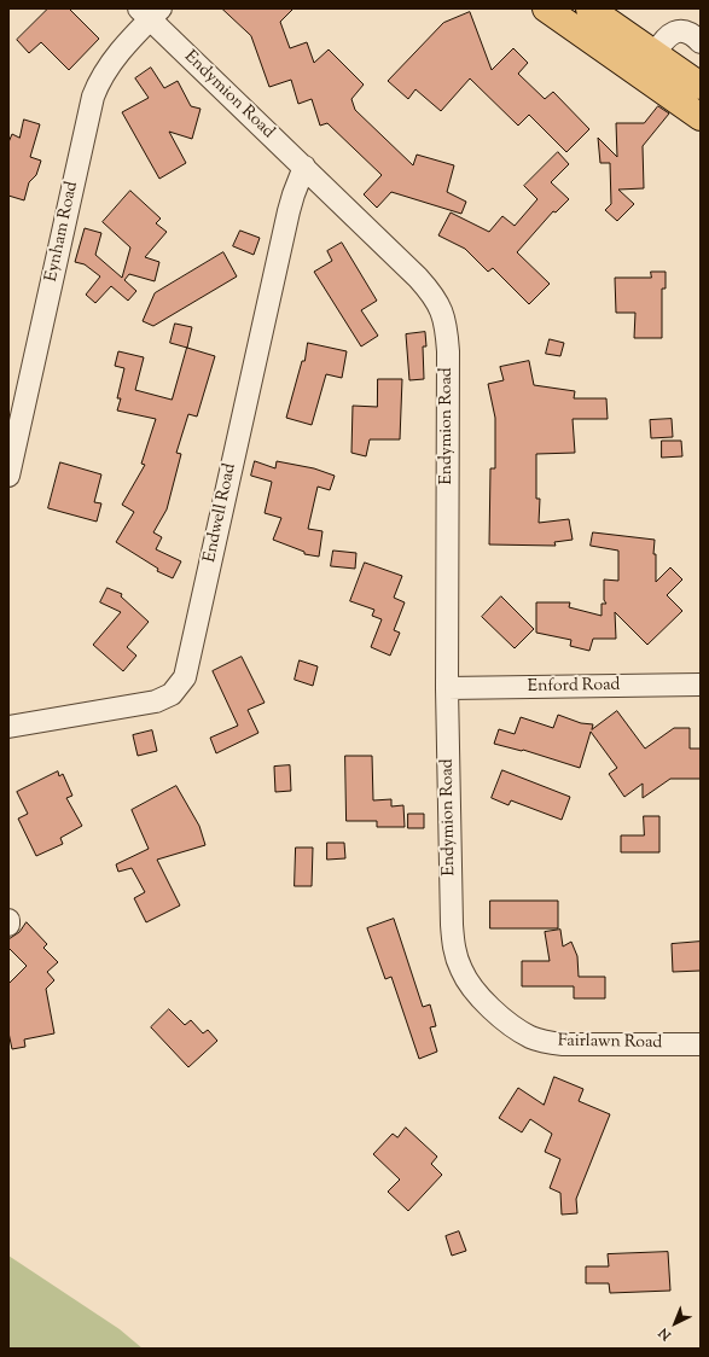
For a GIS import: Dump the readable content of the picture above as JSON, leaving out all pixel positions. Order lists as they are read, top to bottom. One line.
{"streets":{"street":["Endymion Road","Eynham Road","Endwell Road","Enford Road","Fairlawn Road"]},"crossings":[["Endymion Road","Eynham Road"],["Endymion Road","Endwell Road"],["Endymion Road","Enford Road"],["Endymion Road","Fairlawn Road"]],"north":"bottom left"}
